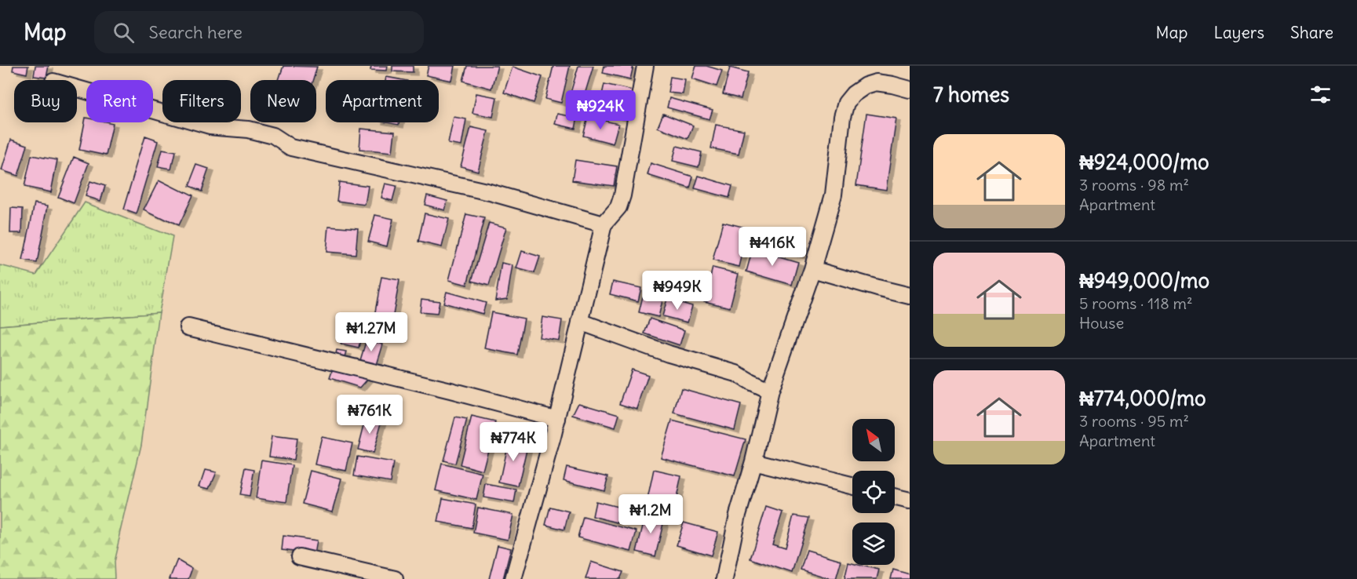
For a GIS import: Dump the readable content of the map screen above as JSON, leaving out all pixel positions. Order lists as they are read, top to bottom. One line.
{"north":"top left","page":{"header":"Map","search":"Search here","nav":["Map","Layers","Share"],"heading":"7 homes","chip":["Buy","Rent","Filters","New","Apartment"],"price":["₦924K","₦416K","₦949K","₦1.27M","₦761K","₦774K","₦1.2M"],"list":[{"name":"₦924,000/mo","note":"3 rooms · 98 m² · Apartment"},{"name":"₦949,000/mo","note":"5 rooms · 118 m² · House"},{"name":"₦774,000/mo","note":"3 rooms · 95 m² · Apartment"}]}}
